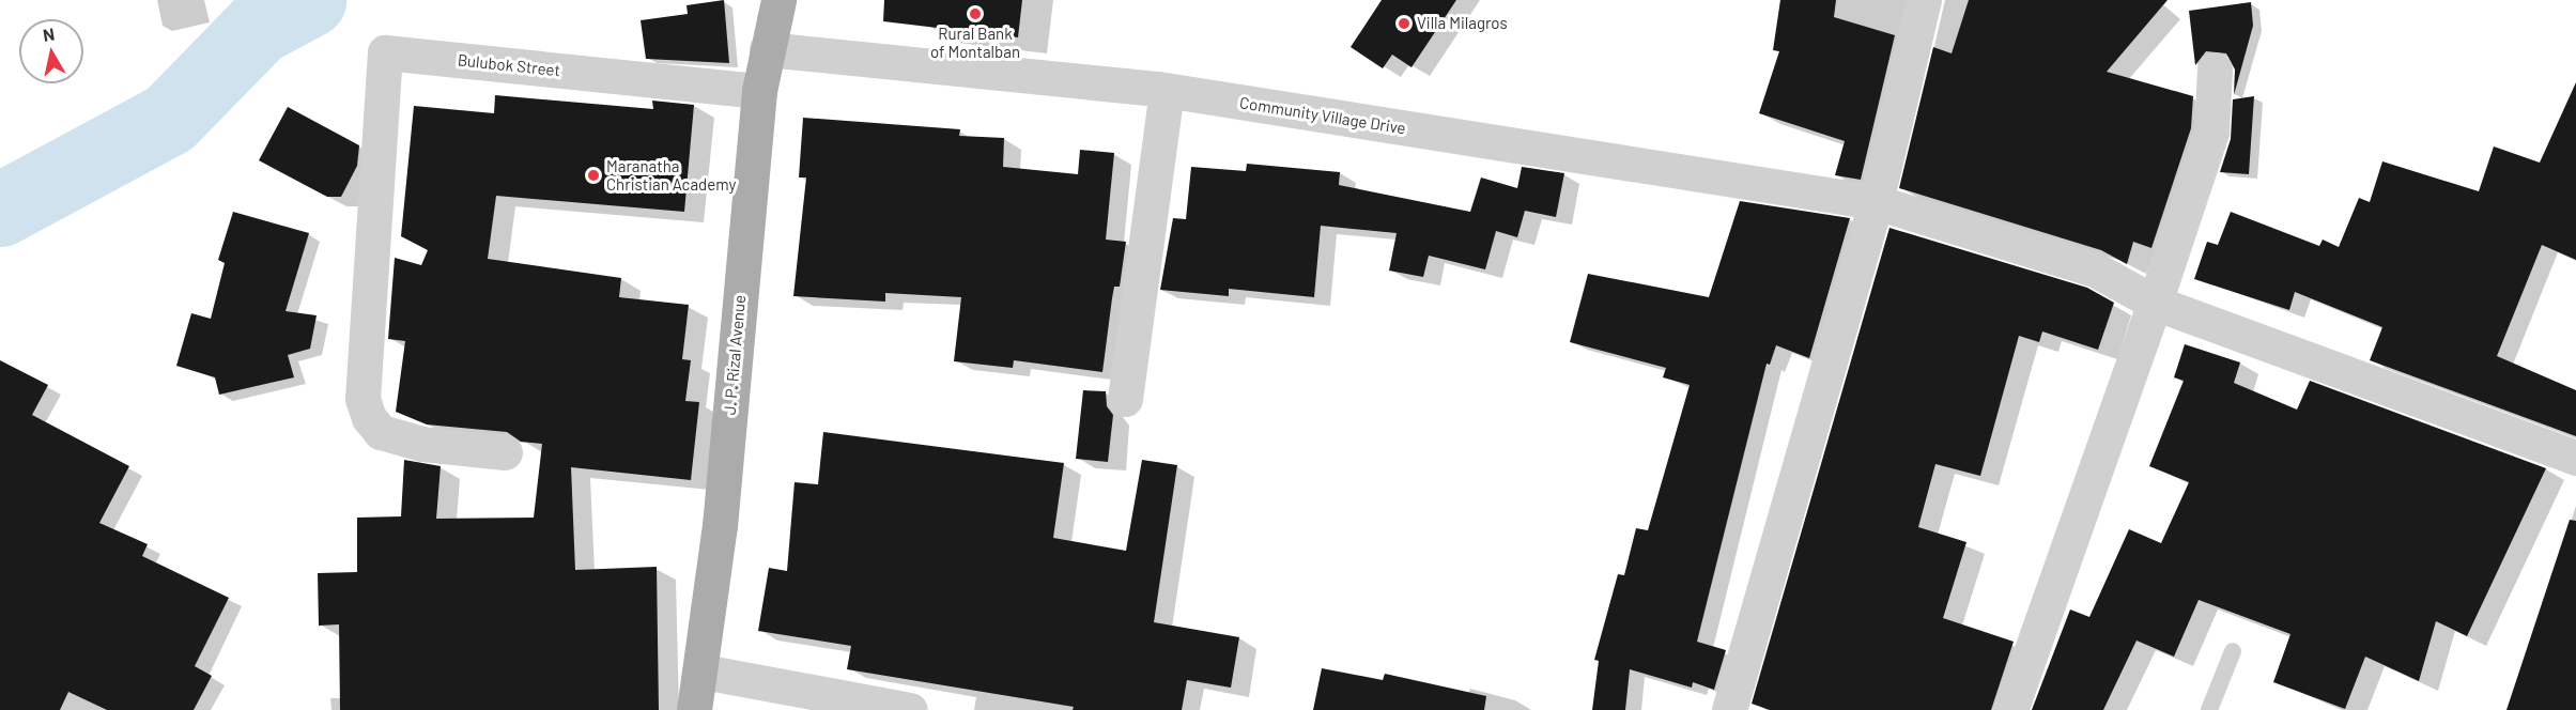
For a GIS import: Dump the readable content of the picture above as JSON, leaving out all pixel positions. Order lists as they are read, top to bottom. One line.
{"streets":{"main road":["J. P. Rizal Avenue"],"street":["Bulubok Street","Community Village Drive"]},"crossings":[["Bulubok Street","J. P. Rizal Avenue"],["Community Village Drive","J. P. Rizal Avenue"]],"places":["Rural Bank of Montalban","Villa Milagros","Maranatha Christian Academy"],"north":"top"}
